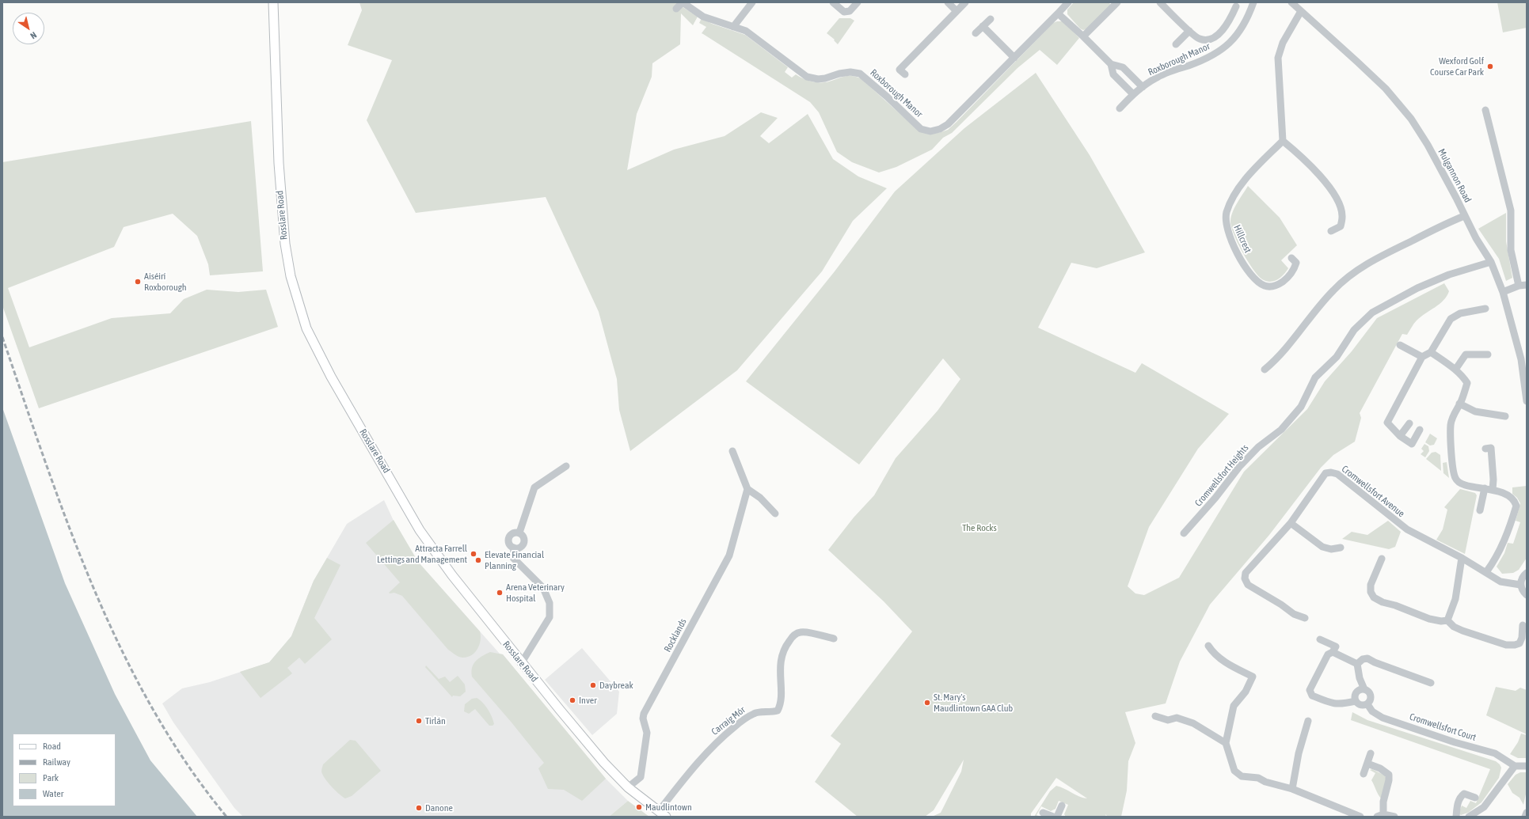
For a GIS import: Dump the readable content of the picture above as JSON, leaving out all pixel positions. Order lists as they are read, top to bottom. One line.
{"streets":{"main road":["Rosslare Road"],"street":["Roxborough Manor","Mulgannon Road","Hillcrest","Cromwellsfort Heights","Cromwellsfort Avenue","Rocklands","Carraig Mór","Cromwellsfort Court"]},"crossings":[["Mulgannon Road","Cromwellsfort Heights"],["Rosslare Road","Rocklands"],["Rosslare Road","Carraig Mór"]],"parks":["The Rocks"],"places":["Wexford Golf Course Car Park","Aiséirí Roxborough","Attracta Farrell Lettings and Management","Elevate Financial Planning","Arena Veterinary Hospital","Daybreak","Inver","St. Mary's Maudlintown GAA Club","Tirlán","Maudlintown","Danone"],"legend":["Road","Railway","Park","Water"],"north":"bottom right"}
